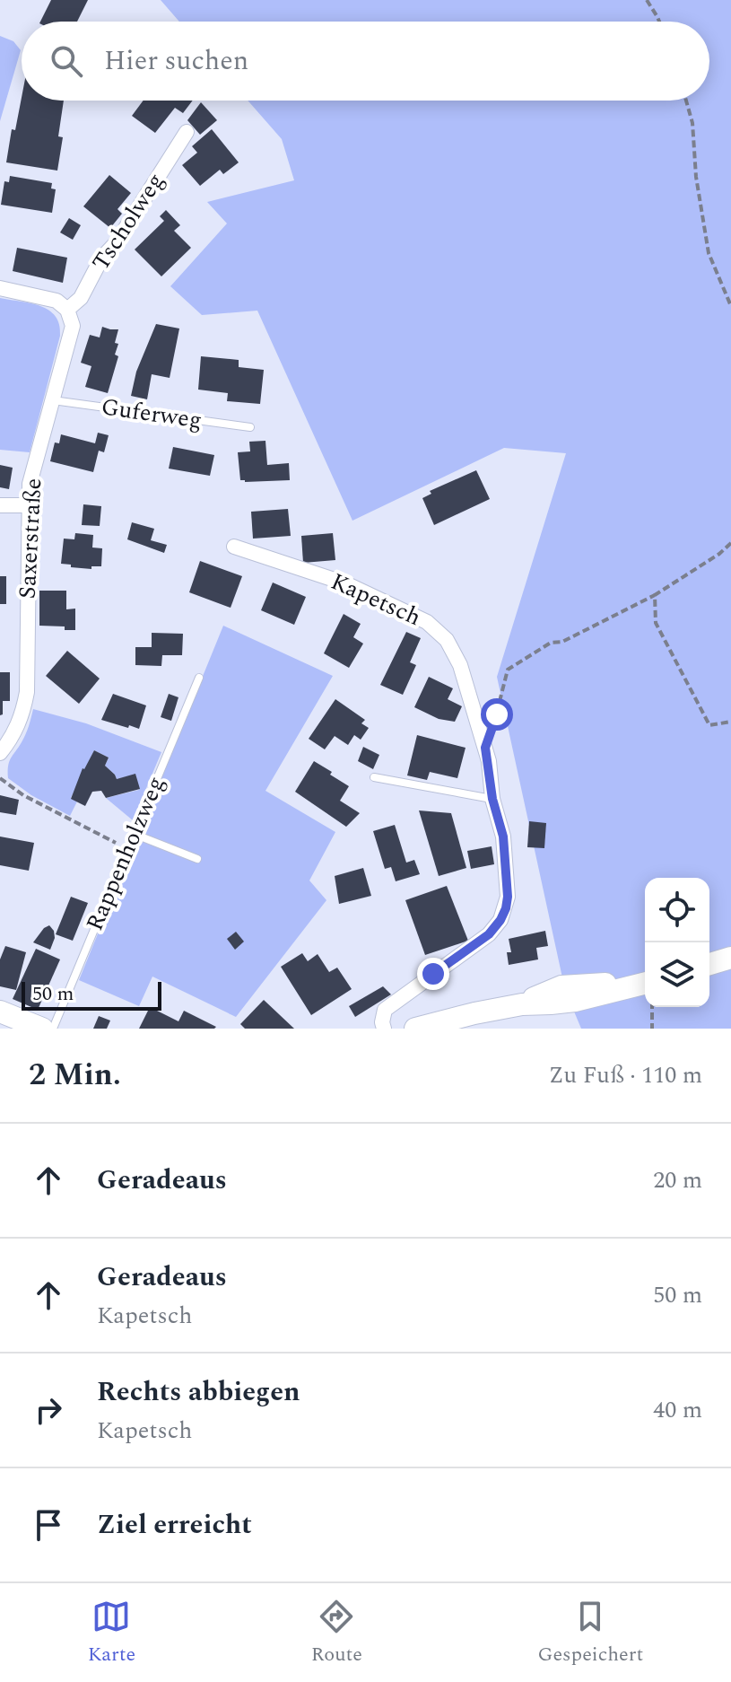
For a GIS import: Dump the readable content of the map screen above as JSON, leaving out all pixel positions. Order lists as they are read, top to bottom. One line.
{"streets":{"street":["Tscholweg","Saxerstraße","Kapetsch"],"lane":["Guferweg","Rappenholzweg"]},"crossings":[["Tscholweg","Saxerstraße"],["Guferweg","Saxerstraße"]],"scale_bar":"50 m","page":{"search":"Hier suchen","scale":"50 m","heading":["2 Min.","Zu Fuß · 110 m"],"list":[["Geradeaus","20 m"],["Geradeaus","Kapetsch","50 m"],["Rechts abbiegen","Kapetsch","40 m"],"Ziel erreicht"],"nav":["Karte","Route","Gespeichert"]}}
